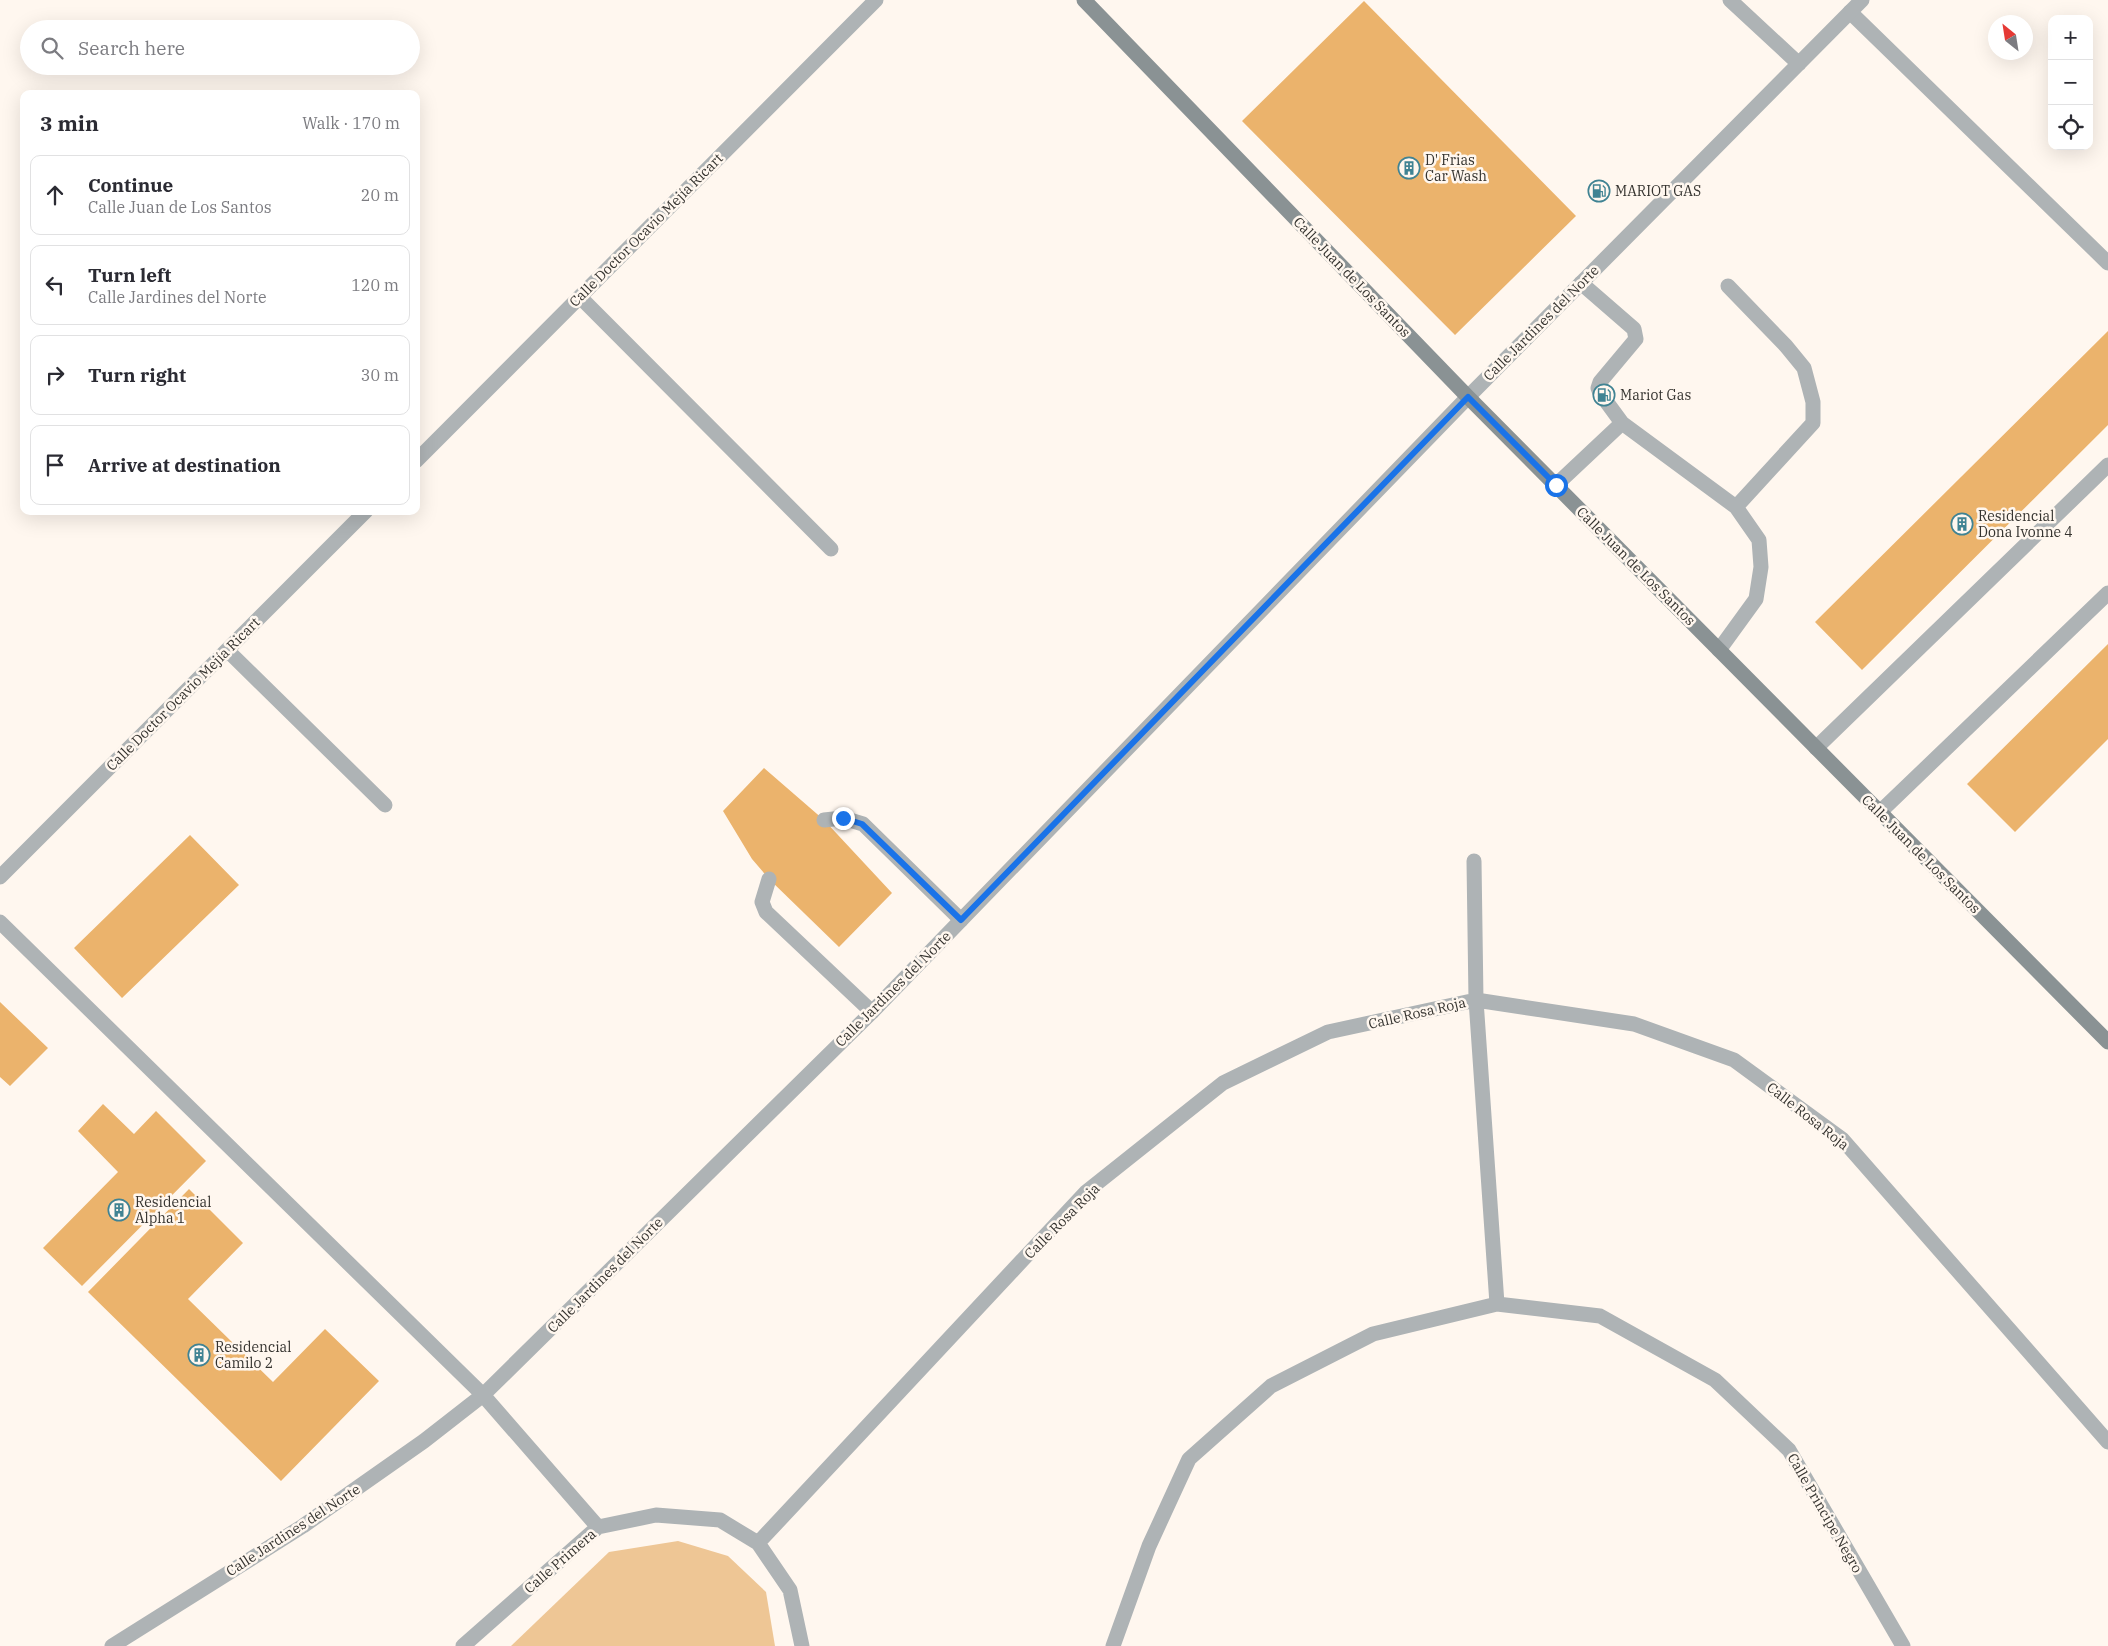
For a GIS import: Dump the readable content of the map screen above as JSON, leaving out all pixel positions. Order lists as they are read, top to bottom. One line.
{"streets":{"street":["Calle Doctor Ocavio Mejía Ricart","Calle Juan de Los Santos","Calle Jardines del Norte","Calle Rosa Roja","Calle Principe Negro","Calle Primera"]},"crossings":[["Calle Juan de Los Santos","Calle Jardines del Norte"],["Calle Rosa Roja","Calle Primera"]],"places":{"building":["D' Frias Car Wash","Residencial Dona Ivonne 4","Residencial Alpha 1","Residencial Camilo 2"],"fuel station":["MARIOT GAS","Mariot Gas"]},"north":"top left","page":{"map_buttons":["+","−"],"search":"Search here","heading":["3 min","Walk · 170 m"],"list":[["Continue","Calle Juan de Los Santos","20 m"],["Turn left","Calle Jardines del Norte","120 m"],["Turn right","30 m"],"Arrive at destination"]}}
